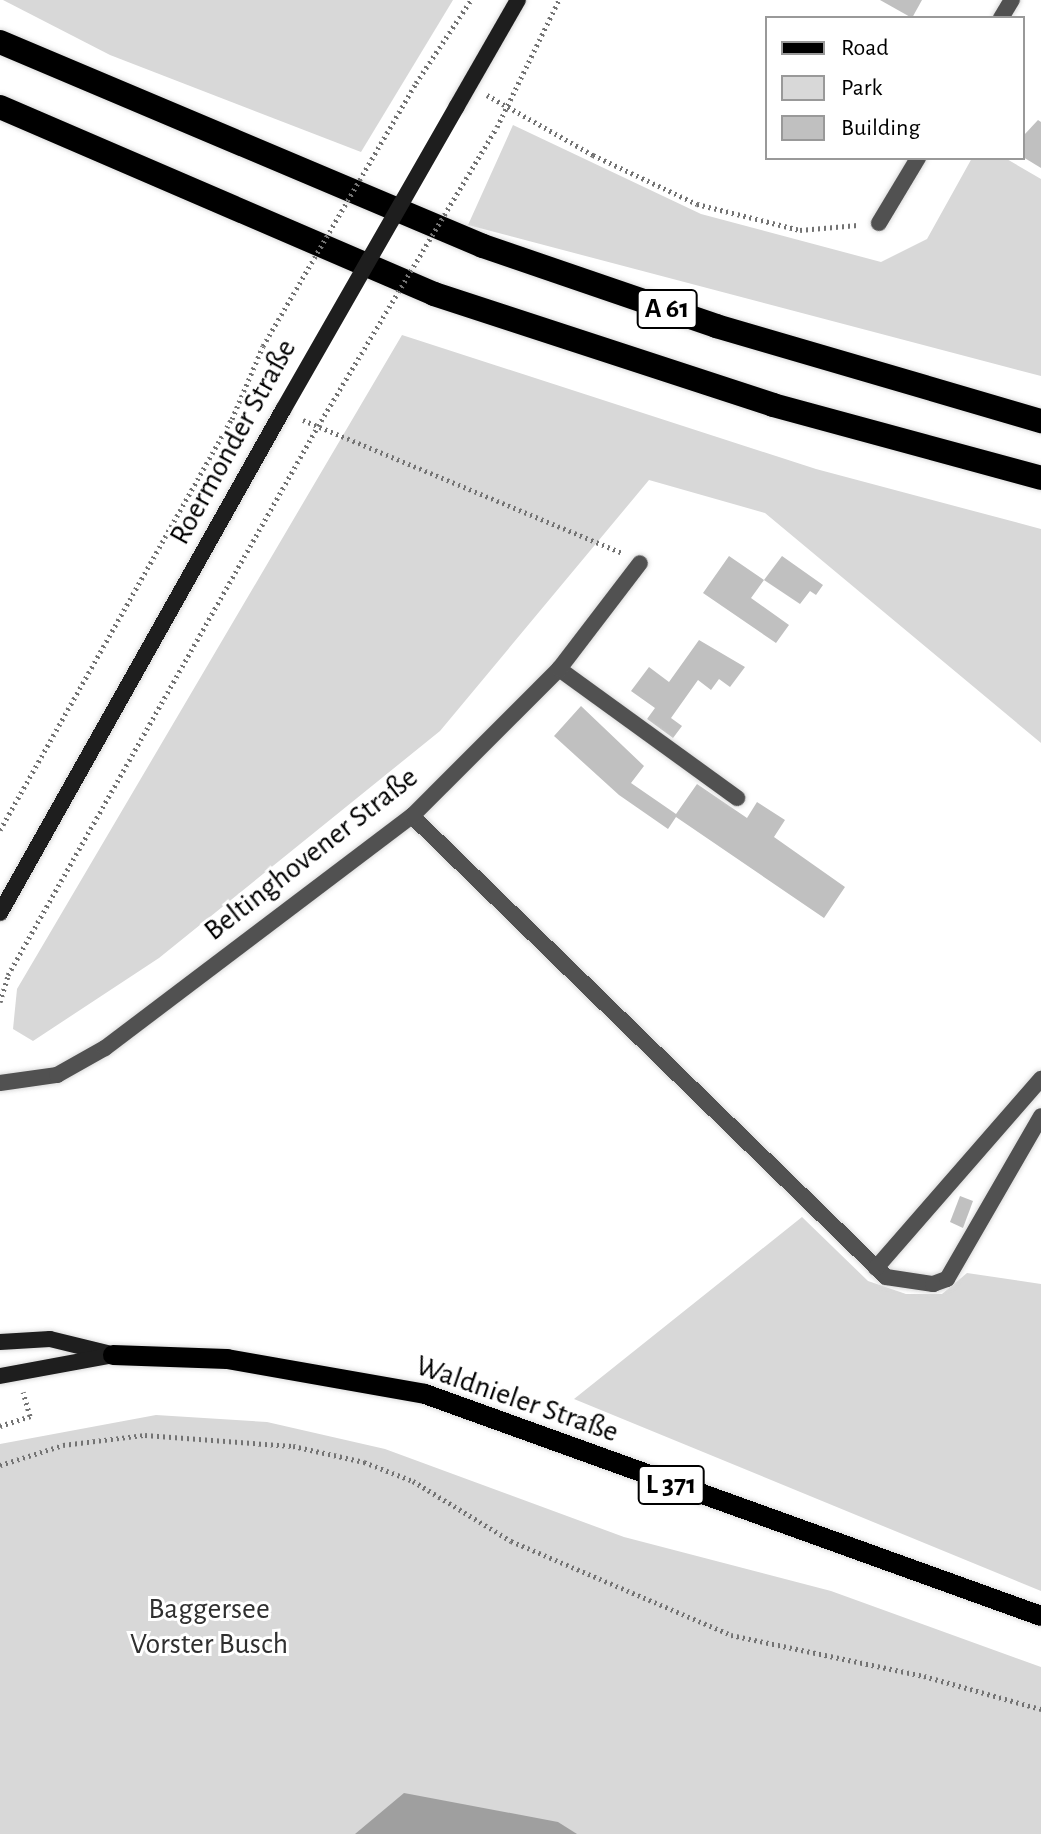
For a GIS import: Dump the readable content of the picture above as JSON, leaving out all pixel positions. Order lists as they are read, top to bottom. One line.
{"streets":{"highway":["A 61"],"main road":["Roermonder Straße","Waldnieler Straße","L 371"],"street":["Beltinghovener Straße"]},"parks":["Baggersee Vorster Busch"],"legend":["Road","Park","Building"]}
